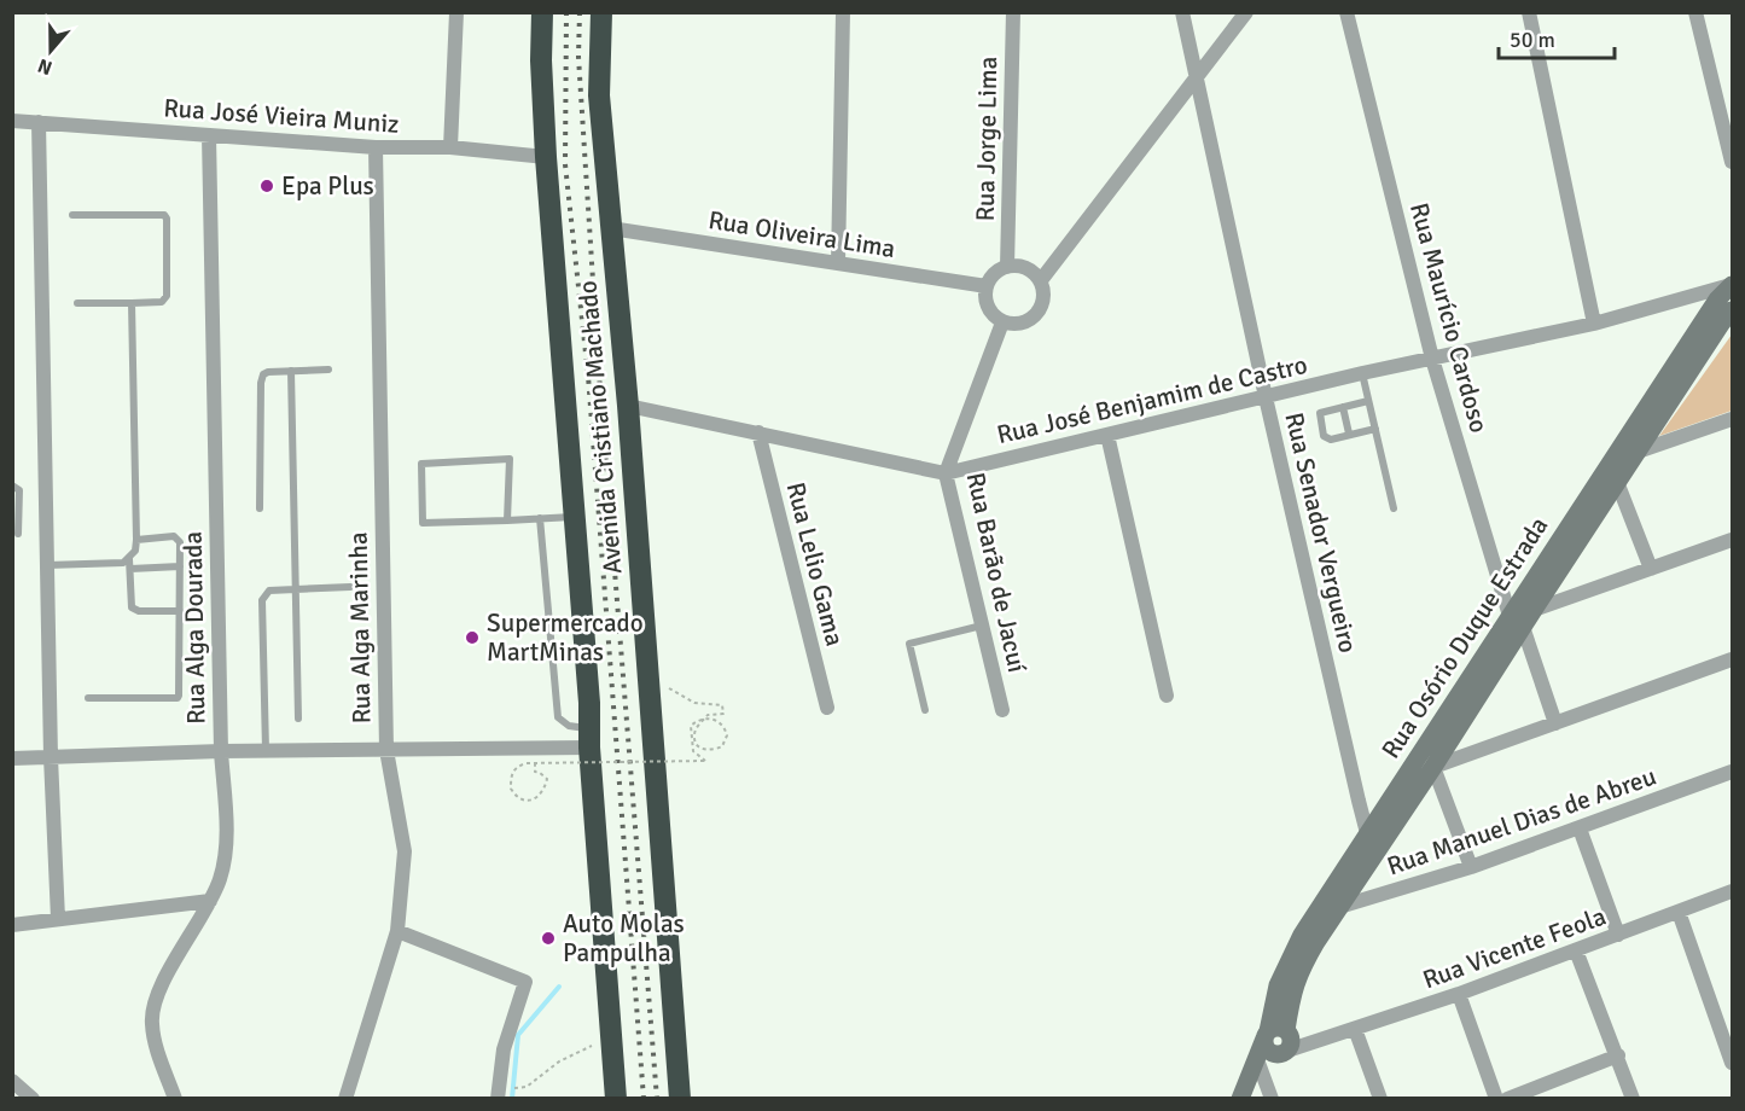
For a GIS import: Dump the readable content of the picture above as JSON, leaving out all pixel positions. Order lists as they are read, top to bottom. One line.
{"streets":{"highway":["Avenida Cristiano Machado"],"street":["Rua José Vieira Muniz","Rua Jorge Lima","Rua Oliveira Lima","Rua Maurício Cardoso","Rua José Benjamim de Castro","Rua Senador Vergueiro","Rua Lelio Gama","Rua Barão de Jacuí","Rua Alga Dourada","Rua Alga Marinha","Rua Osório Duque Estrada","Rua Manuel Dias de Abreu","Rua Vicente Feola"]},"crossings":[["Rua José Vieira Muniz","Avenida Cristiano Machado"],["Rua José Vieira Muniz","Rua Alga Dourada"],["Rua José Vieira Muniz","Rua Alga Marinha"],["Rua Jorge Lima","Rua Oliveira Lima"],["Rua Jorge Lima","Rua Barão de Jacuí"],["Rua Oliveira Lima","Avenida Cristiano Machado"],["Rua Oliveira Lima","Rua Barão de Jacuí"],["Rua Maurício Cardoso","Rua José Benjamim de Castro"],["Rua Maurício Cardoso","Rua Osório Duque Estrada"],["Rua José Benjamim de Castro","Avenida Cristiano Machado"],["Rua José Benjamim de Castro","Rua Senador Vergueiro"],["Rua José Benjamim de Castro","Rua Lelio Gama"],["Rua José Benjamim de Castro","Rua Barão de Jacuí"],["Rua José Benjamim de Castro","Rua Osório Duque Estrada"],["Rua Senador Vergueiro","Rua Osório Duque Estrada"],["Rua Osório Duque Estrada","Rua Manuel Dias de Abreu"],["Rua Osório Duque Estrada","Rua Vicente Feola"]],"places":["Epa Plus","Supermercado MartMinas","Auto Molas Pampulha"],"scale_bar":"50 m","north":"bottom"}
